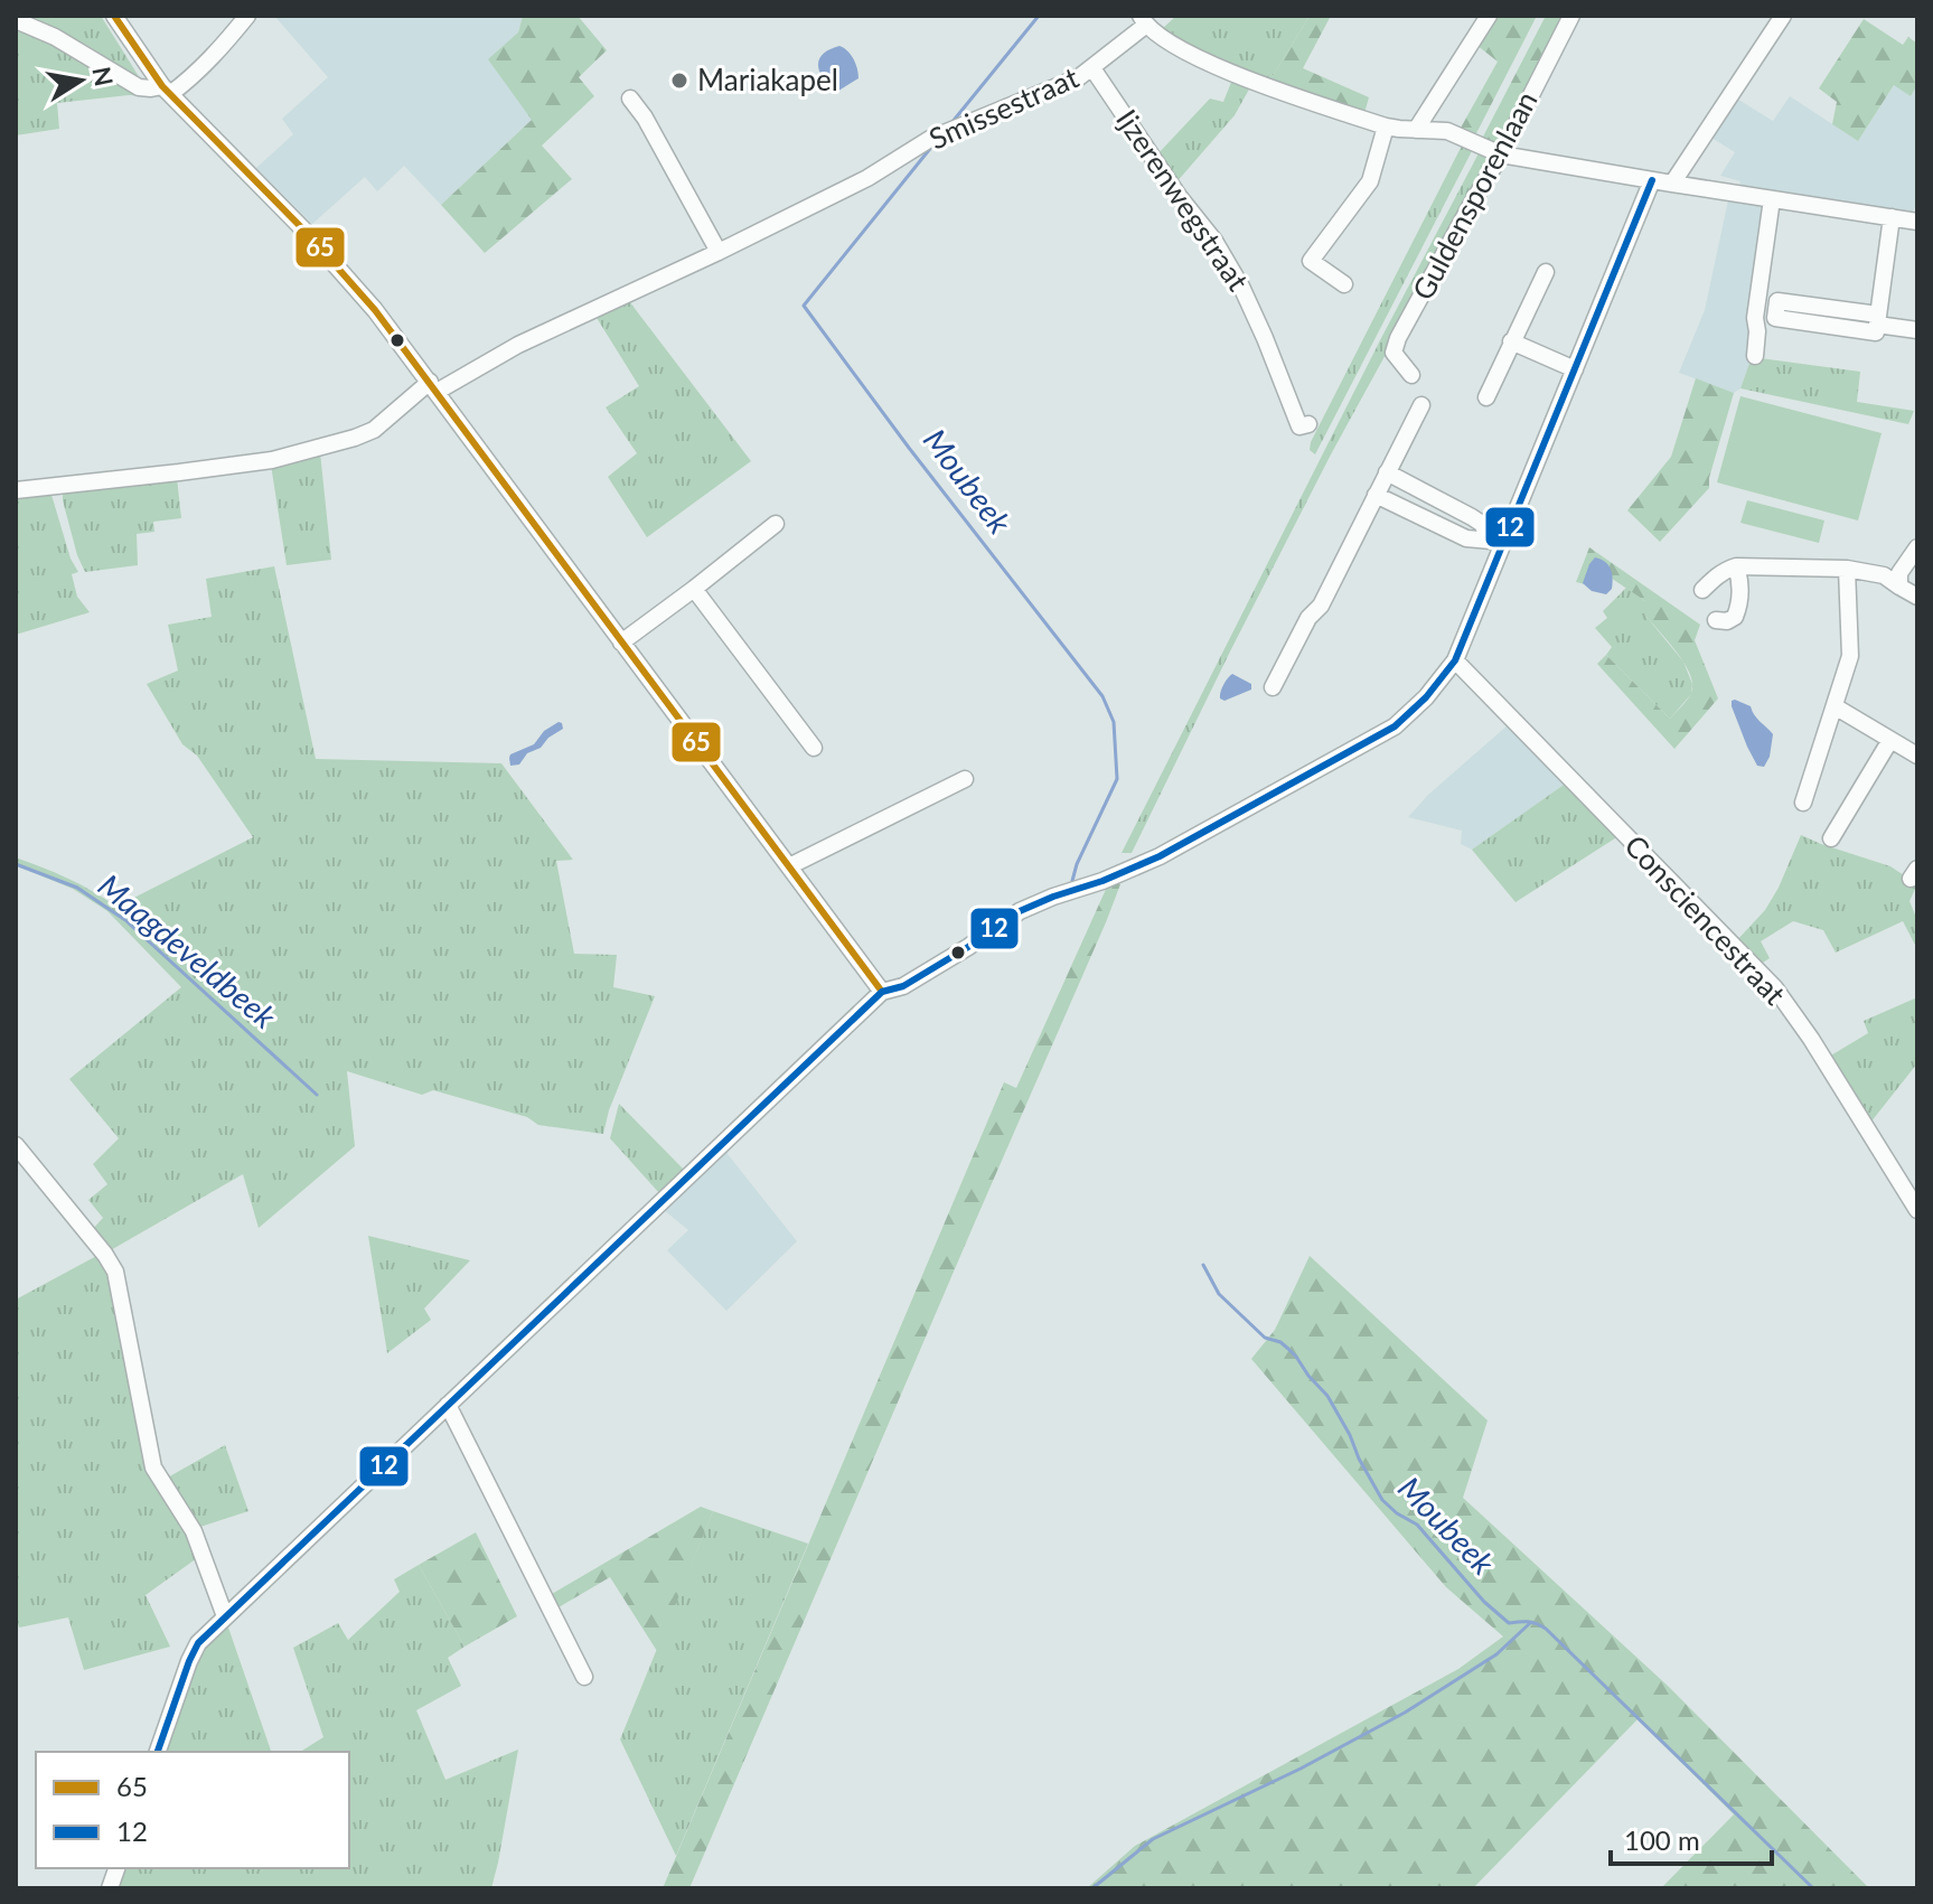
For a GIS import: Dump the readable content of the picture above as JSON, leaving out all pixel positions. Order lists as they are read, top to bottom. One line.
{"streets":{"street":["Smissestraat","Guldensporenlaan","Ijzerenwegstraat","Consciencestraat"]},"crossings":[["Smissestraat","Guldensporenlaan"],["Smissestraat","Ijzerenwegstraat"]],"water":["Moubeek","Maagdeveldbeek"],"places":["Mariakapel"],"lines":["transit line 65","transit line 12"],"legend":["65","12"],"scale_bar":"100 m","north":"right"}
